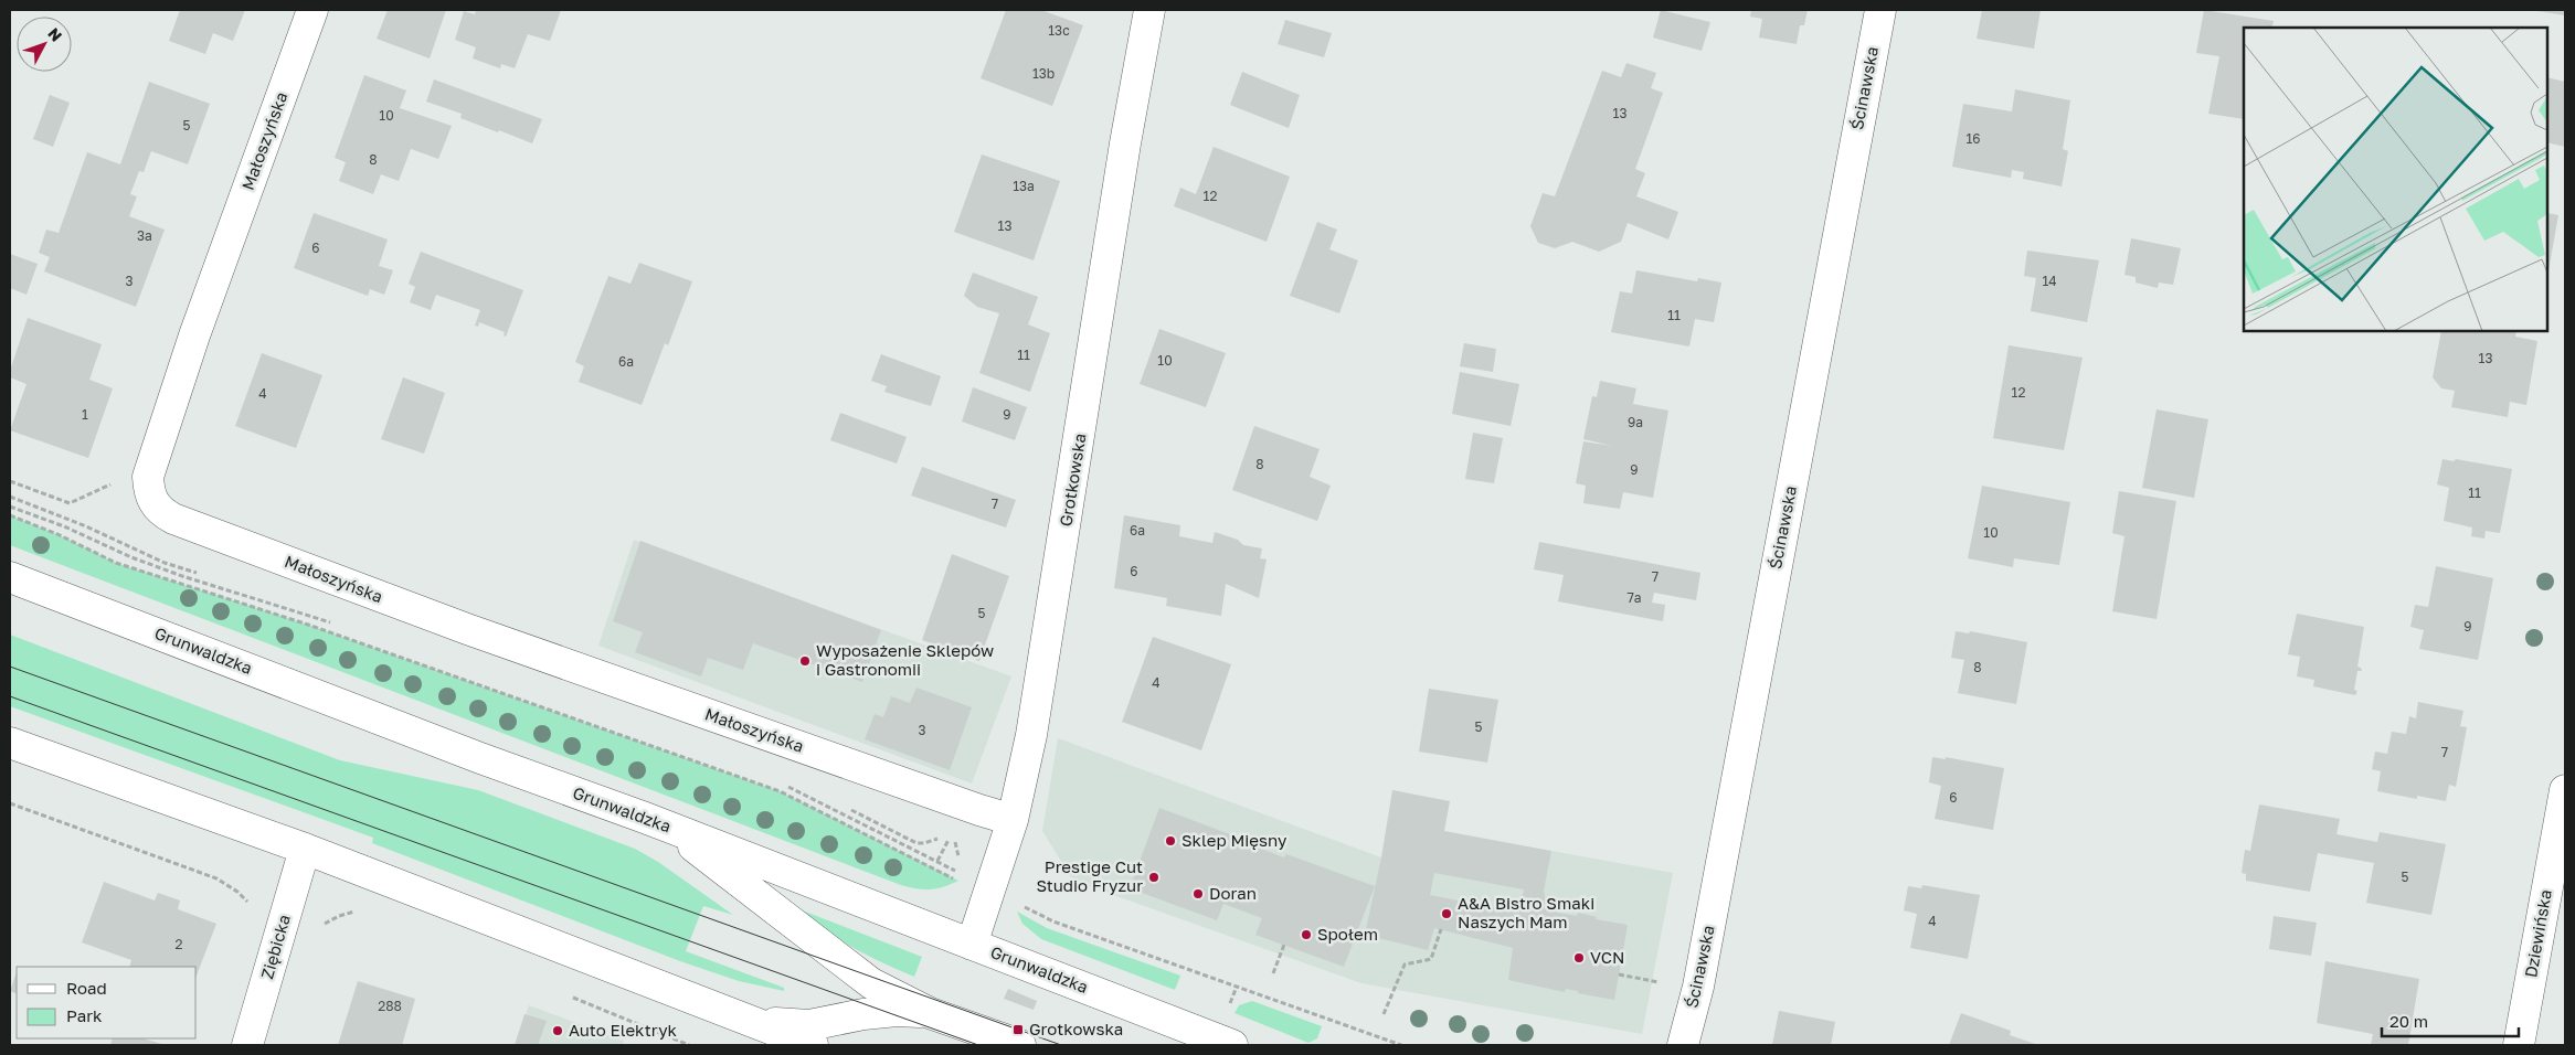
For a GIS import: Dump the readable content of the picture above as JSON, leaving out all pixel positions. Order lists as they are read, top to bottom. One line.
{"streets":{"street":["Ścinawska","Małoszyńska","Grotkowska","Grunwaldzka","Dziewińska","Ziębicka"]},"crossings":[["Małoszyńska","Grotkowska"],["Grotkowska","Grunwaldzka"]],"places":{"other":["Wyposażenie Sklepów i Gastronomii","Sklep Mięsny","Prestige Cut Studio Fryzur","Doran","A&A Bistro Smaki Naszych Mam","Społem","VCN","Auto Elektryk"],"transit":["Grotkowska"]},"house_numbers":["13c","13b","13","10","5","16","8","13a","12","13","3a","6","3","14","11","11","13","10","6a","12","4","1","9","9a","8","9","11","7","6a","10","6","7","7a","5","9","8","4","5","3","7","6","5","4","2","288"],"legend":["Road","Park"],"scale_bar":"20 m","north":"top right"}
